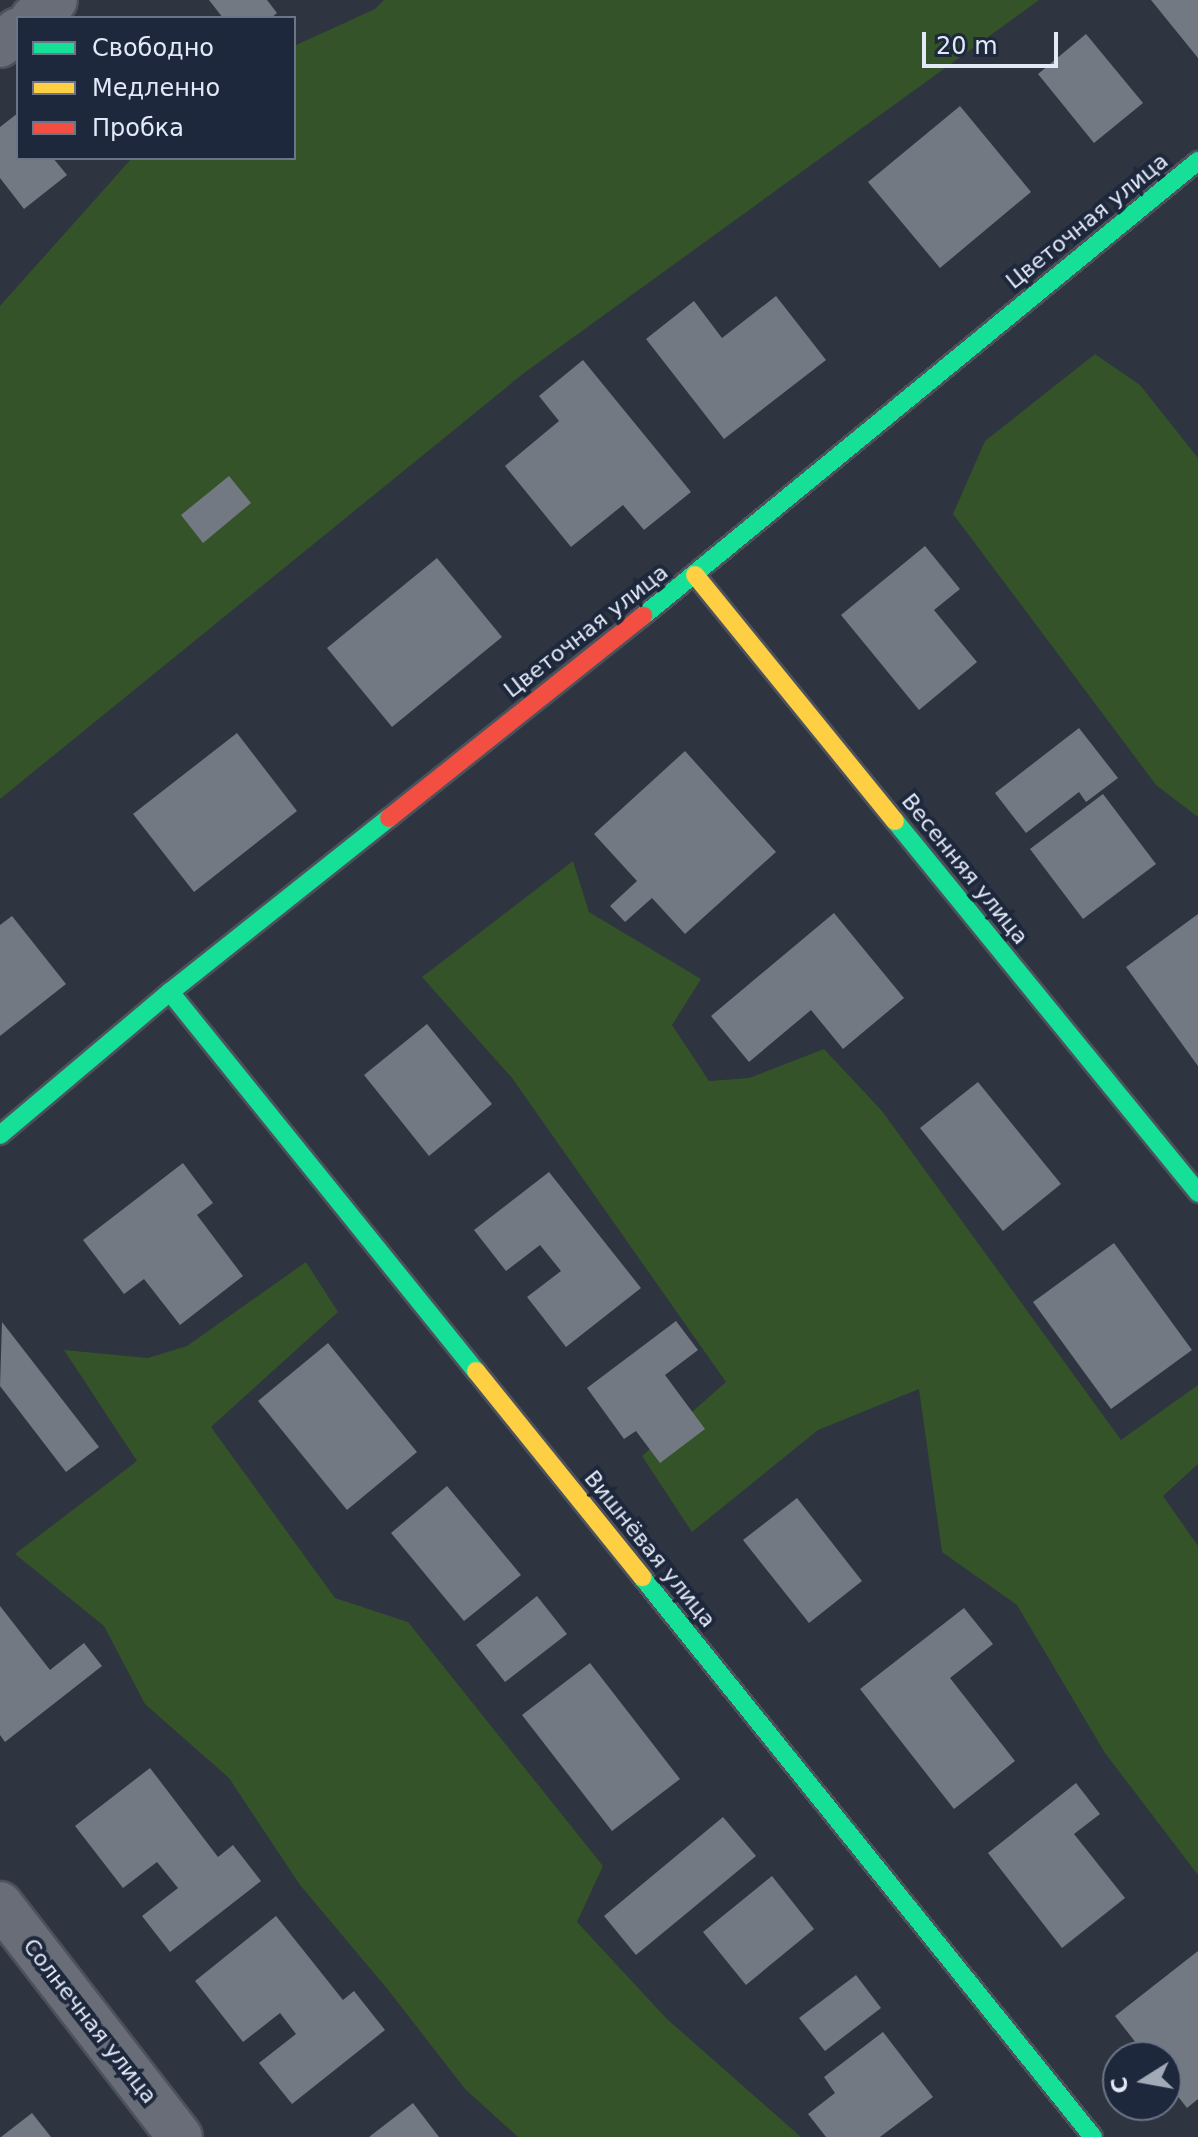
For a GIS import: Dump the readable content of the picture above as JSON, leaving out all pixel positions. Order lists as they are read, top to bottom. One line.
{"streets":{"street":["Цветочная улица","Весенняя улица","Вишнёвая улица","Солнечная улица"]},"crossings":[["Цветочная улица","Весенняя улица"],["Цветочная улица","Вишнёвая улица"]],"legend":["Свободно","Медленно","Пробка"],"scale_bar":"20 m","north":"left"}
